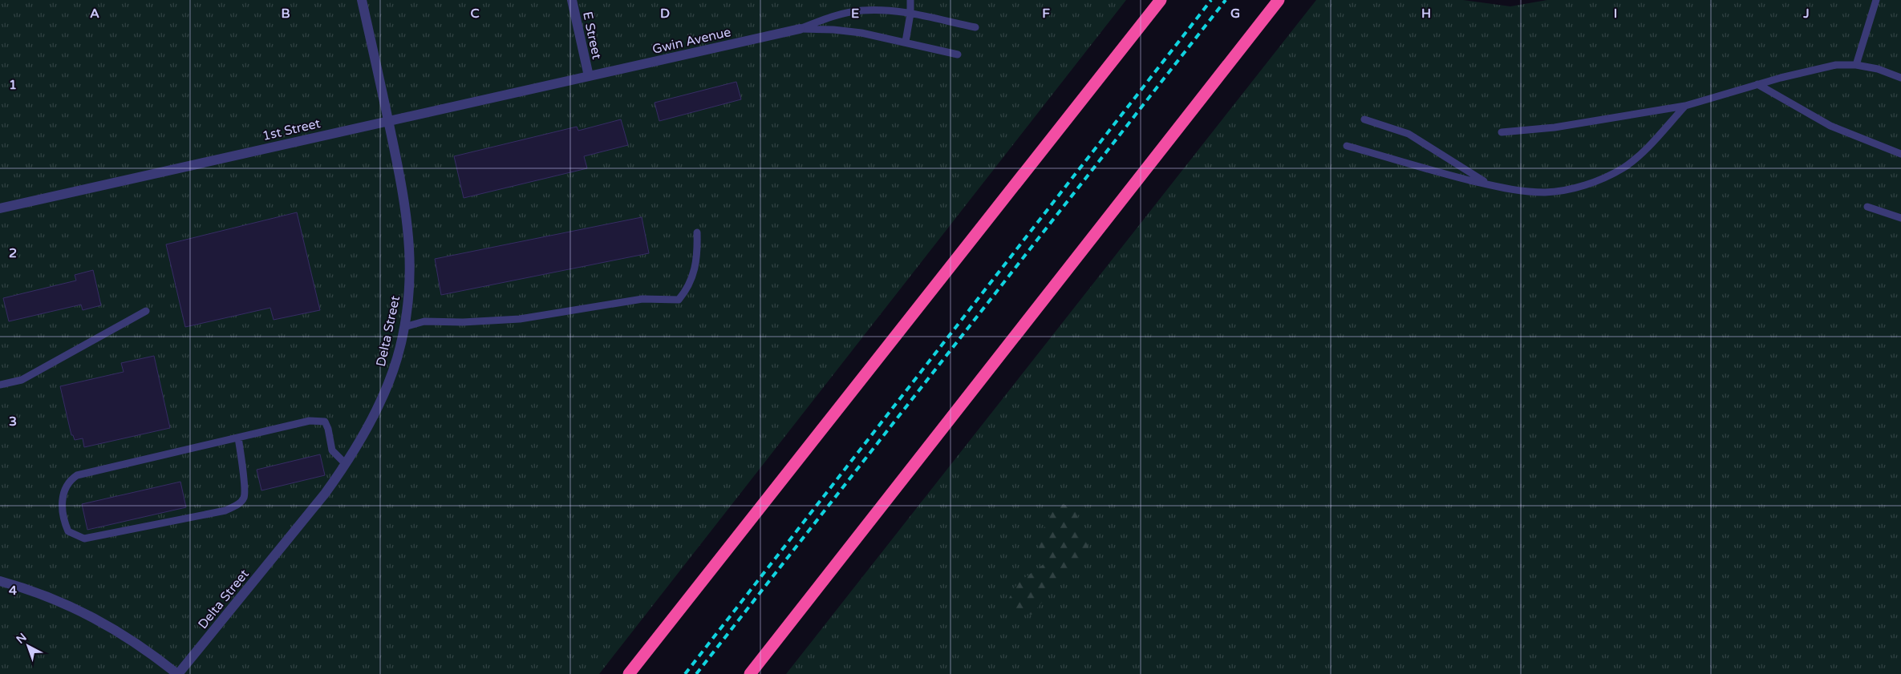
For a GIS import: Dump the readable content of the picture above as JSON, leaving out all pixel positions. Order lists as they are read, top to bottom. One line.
{"streets":{"street":["E Street","Gwin Avenue","1st Street","Delta Street"]},"crossings":[["E Street","Gwin Avenue"],["E Street","1st Street"],["Gwin Avenue","1st Street"],["1st Street","Delta Street"]],"north":"top left","grid":{"columns":["A","B","C","D","E","F","G","H","I","J"],"rows":["1","2","3","4"]}}
